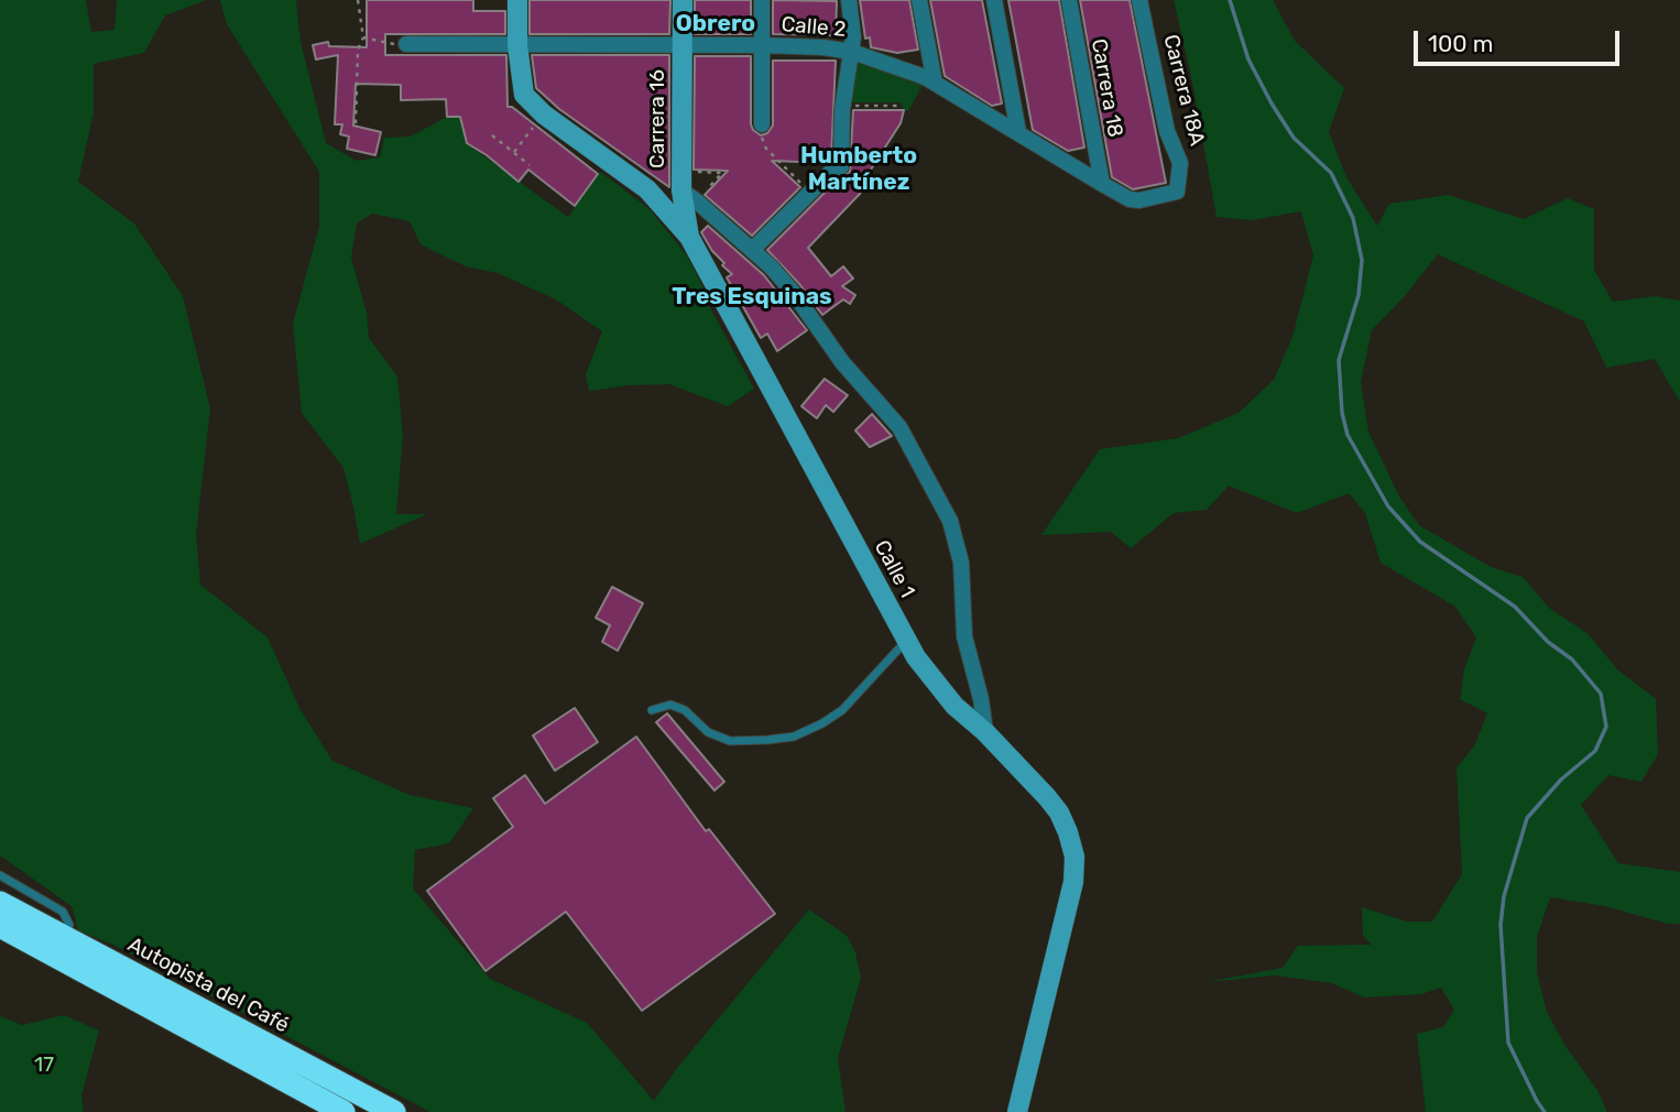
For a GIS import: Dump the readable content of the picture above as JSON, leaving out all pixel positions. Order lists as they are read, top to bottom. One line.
{"streets":{"highway":["Autopista del Café"],"street":["Calle 2","Carrera 18","Carrera 18A","Carrera 16","Calle 1"]},"crossings":[["Calle 2","Carrera 18"],["Calle 2","Carrera 18A"],["Calle 2","Carrera 16"],["Calle 2","Calle 1"],["Carrera 16","Calle 1"]],"districts":["Obrero","Humberto Martínez","Tres Esquinas"],"parks":["17"],"scale_bar":"100 m"}
